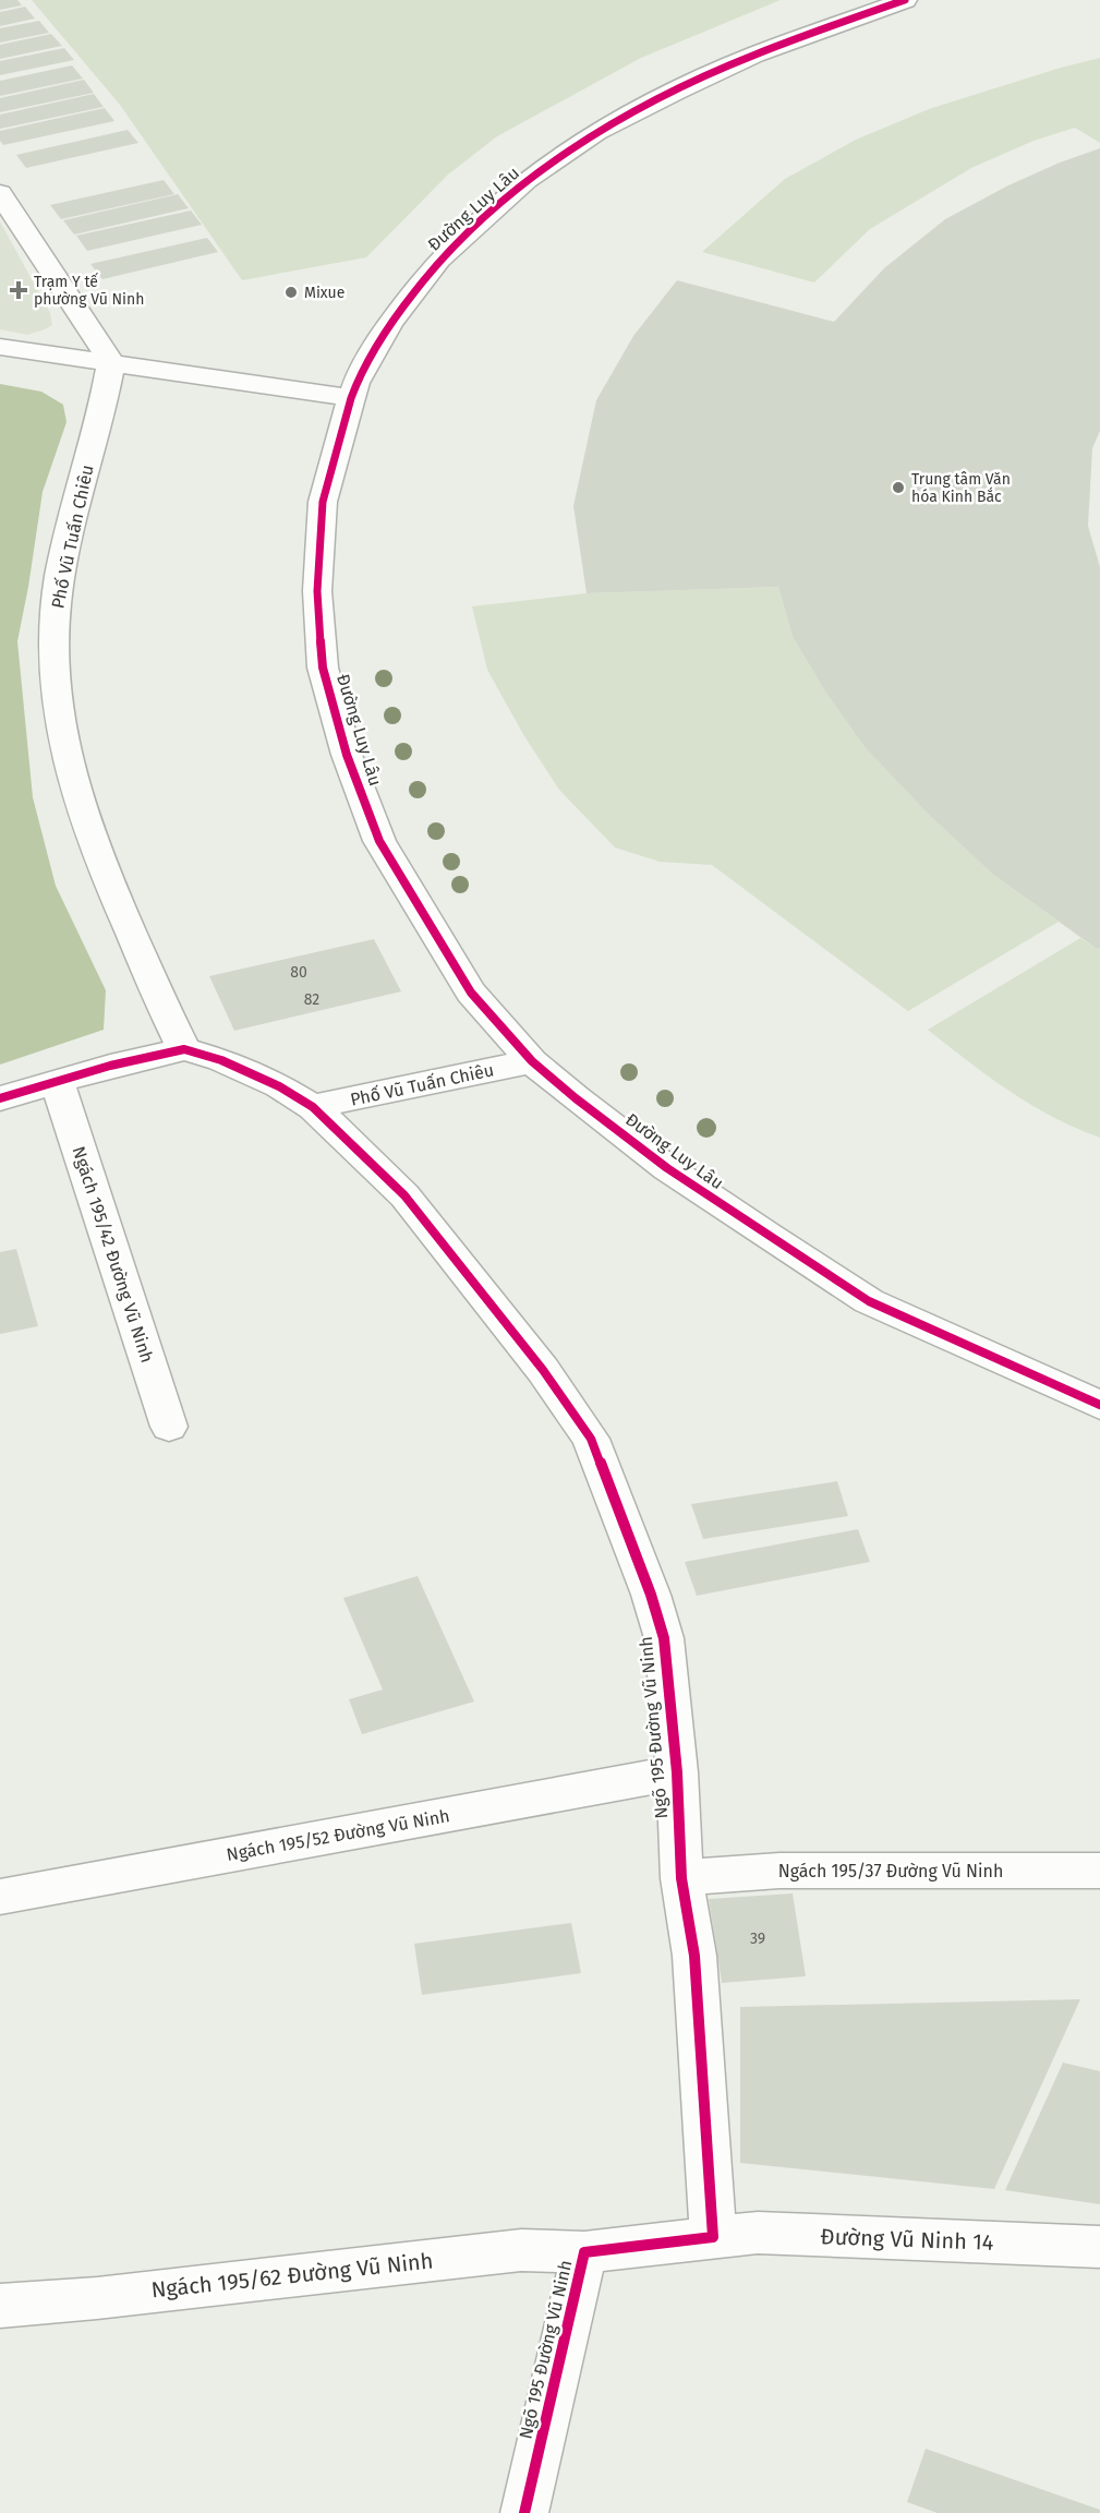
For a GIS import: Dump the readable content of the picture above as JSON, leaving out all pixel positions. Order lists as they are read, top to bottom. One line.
{"streets":{"street":["Đường Luy Lâu","Phố Vũ Tuấn Chiêu","Ngách 195/42 Đường Vũ Ninh","Ngõ 195 Đường Vũ Ninh","Ngách 195/52 Đường Vũ Ninh","Ngách 195/37 Đường Vũ Ninh","Đường Vũ Ninh 14","Ngách 195/62 Đường Vũ Ninh"]},"crossings":[["Đường Luy Lâu","Phố Vũ Tuấn Chiêu"],["Phố Vũ Tuấn Chiêu","Ngõ 195 Đường Vũ Ninh"],["Ngách 195/42 Đường Vũ Ninh","Ngõ 195 Đường Vũ Ninh"],["Ngõ 195 Đường Vũ Ninh","Ngách 195/52 Đường Vũ Ninh"],["Ngõ 195 Đường Vũ Ninh","Ngách 195/37 Đường Vũ Ninh"],["Ngõ 195 Đường Vũ Ninh","Đường Vũ Ninh 14"],["Ngõ 195 Đường Vũ Ninh","Ngách 195/62 Đường Vũ Ninh"]],"places":{"health":["Trạm Y tế phường Vũ Ninh"],"other":["Mixue","Trung tâm Văn hóa Kinh Bắc"]},"house_numbers":["80","82","39"]}
